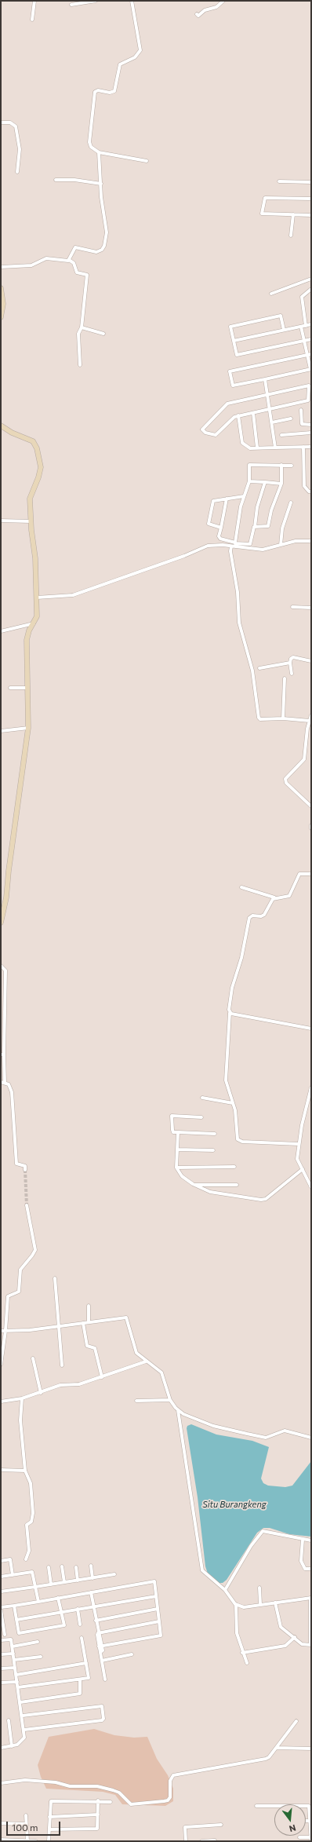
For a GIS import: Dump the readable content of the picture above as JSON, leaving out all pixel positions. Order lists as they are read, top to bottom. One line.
{"water":["Situ Burangkeng"],"scale_bar":"100 m","north":"bottom"}
